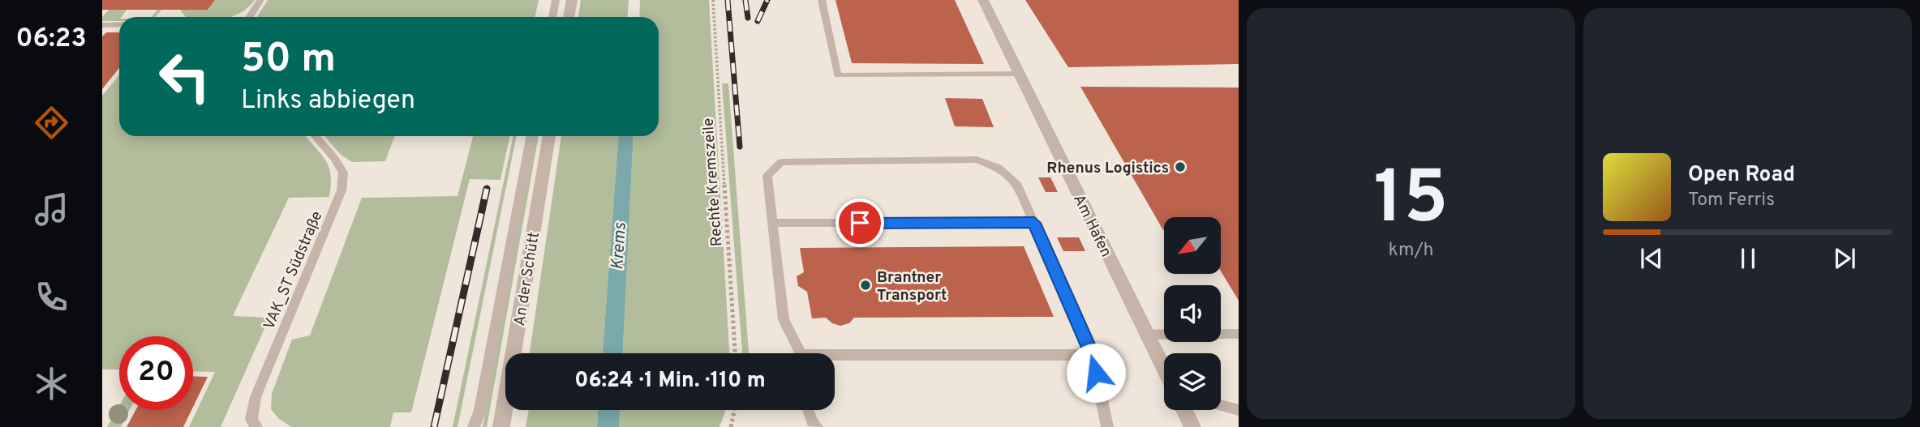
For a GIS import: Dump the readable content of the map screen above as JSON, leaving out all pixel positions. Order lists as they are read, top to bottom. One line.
{"streets":{"street":["Am Hafen","An der Schütt"],"lane":["VAK_ST Südstraße"],"path":["Rechte Kremszeile"]},"water":["Krems"],"places":["Rhenus Logistics","Brantner Transport"],"north":"bottom left","page":{"tabs":"06:23","tile":["15","km/h"],"turn":["50 m","Links abbiegen"],"song":["Open Road","Tom Ferris"],"limit":"20","trip":"06:24 · 1 Min. · 110 m"}}
